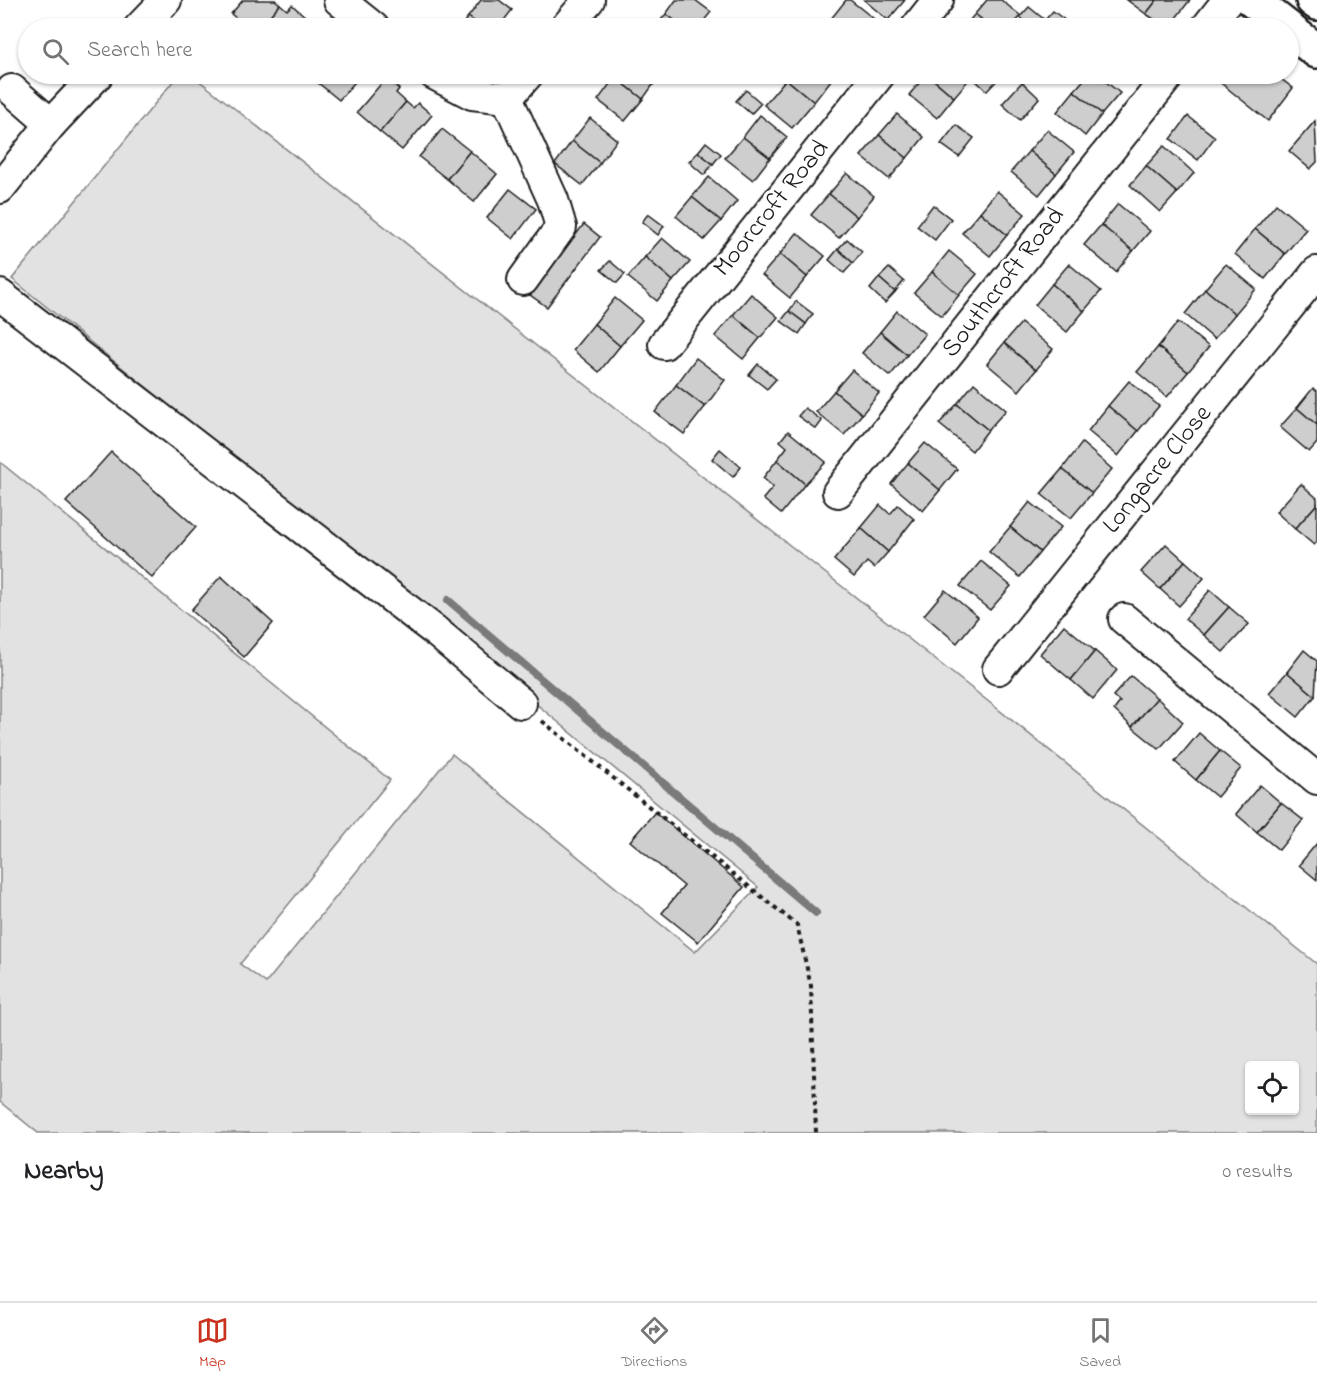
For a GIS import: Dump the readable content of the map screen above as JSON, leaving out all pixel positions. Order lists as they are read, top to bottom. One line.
{"streets":{"street":["Moorcroft Road","Southcroft Road","Longacre Close"]},"page":{"search":"Search here","heading":["Nearby","0 results"],"nav":["Map","Directions","Saved"]}}
